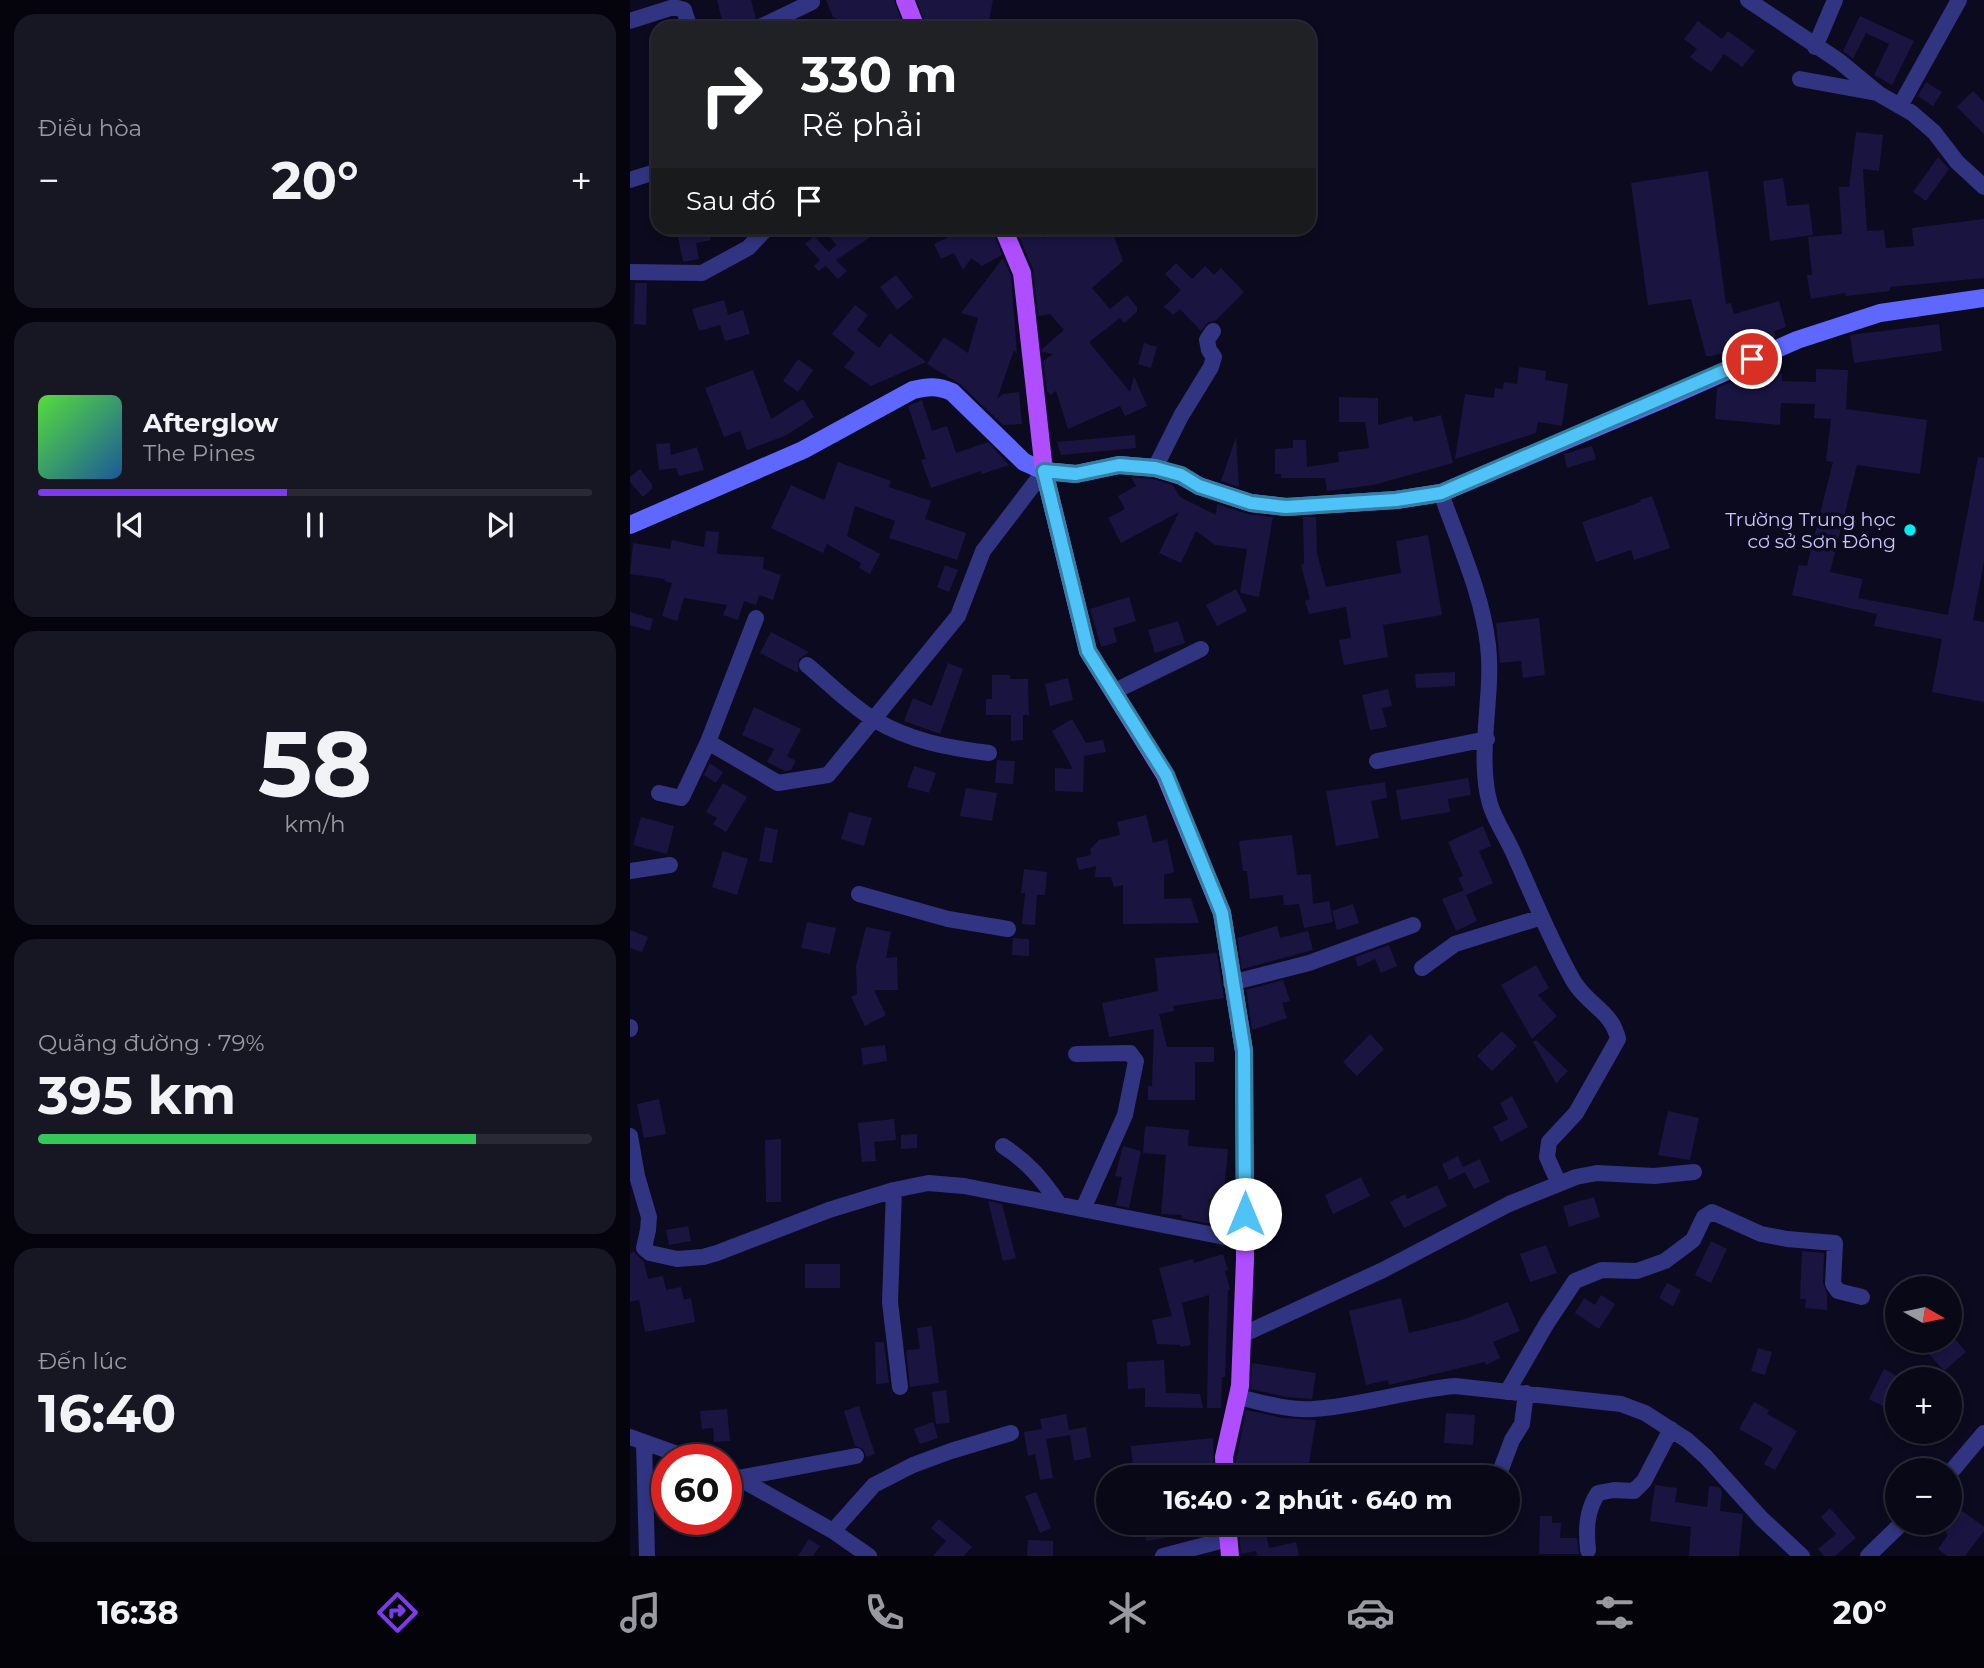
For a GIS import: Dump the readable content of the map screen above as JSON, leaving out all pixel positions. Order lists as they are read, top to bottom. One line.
{"places":["Trường Trung học cơ sở Sơn Đông"],"north":"right","page":{"tile":["Điều hòa",["58","km/h"],["Quãng đường · 79%","395 km"],["Đến lúc","16:40"]],"turn":["330 m","Rẽ phải"],"heat":["−","20°","+"],"then":"Sau đó","song":["Afterglow","The Pines"],"map_buttons":["+","−"],"limit":"60","trip":"16:40 · 2 phút · 640 m","tabs":["16:38","20°"]}}
